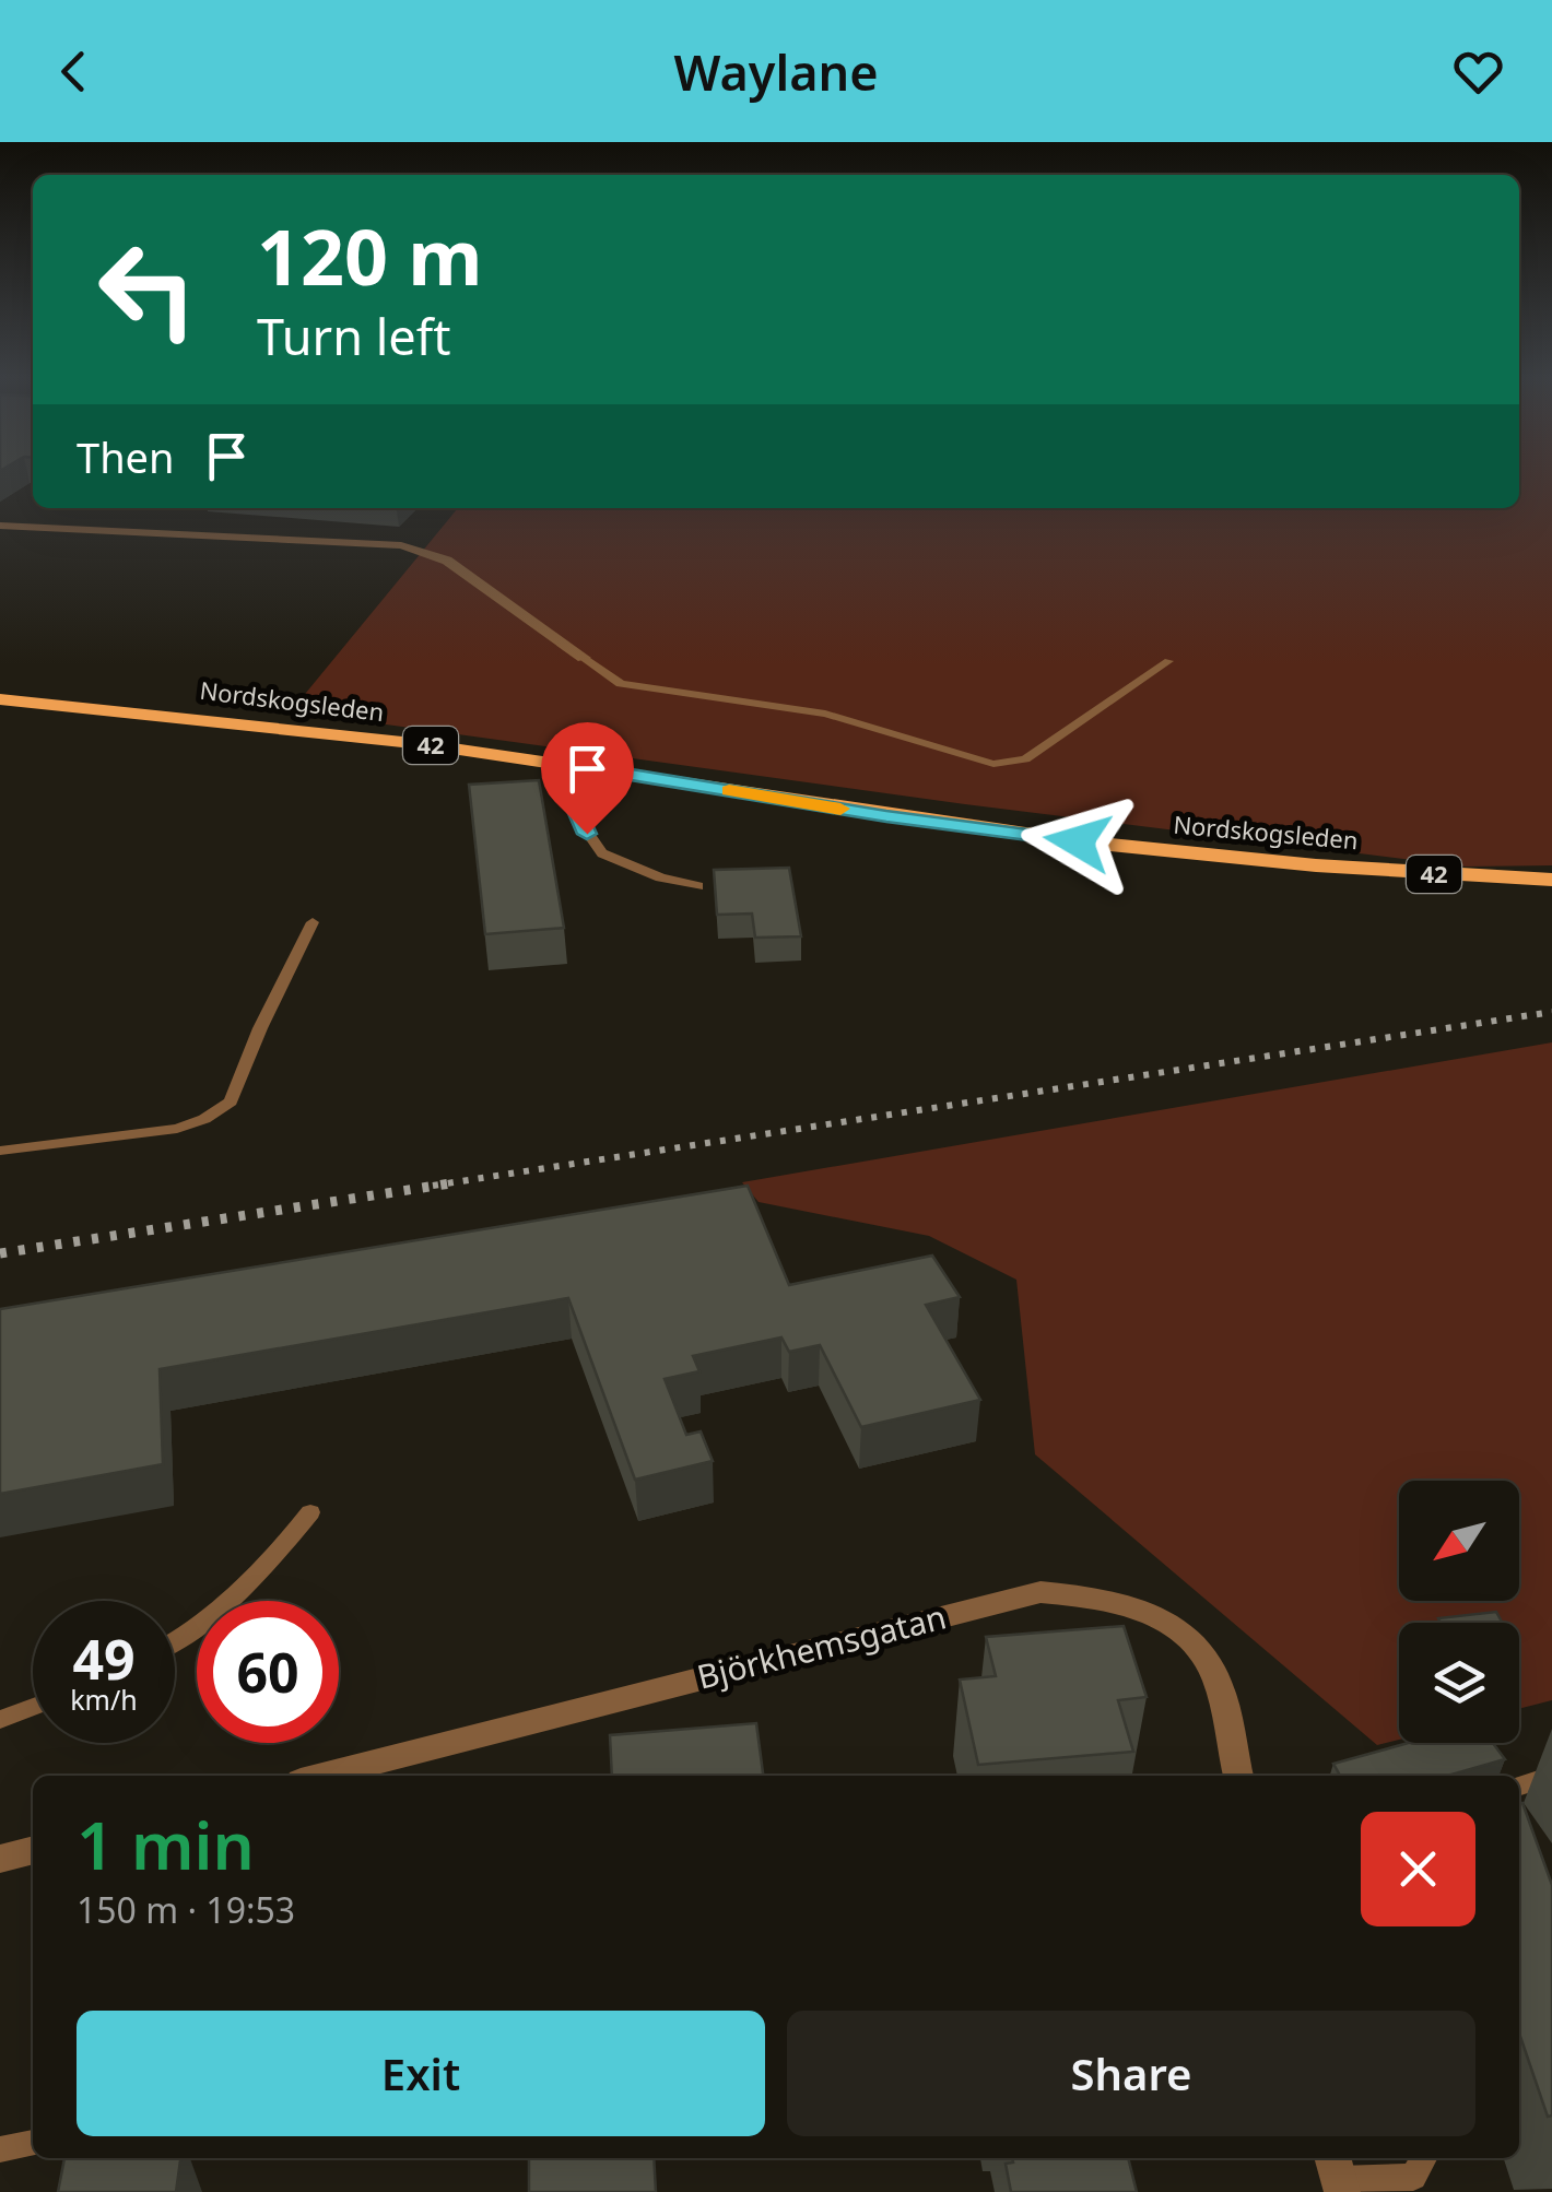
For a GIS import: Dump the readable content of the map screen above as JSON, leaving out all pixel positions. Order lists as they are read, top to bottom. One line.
{"streets":{"main road":["Nordskogsleden","42"],"street":["Björkhemsgatan"]},"north":"bottom left","page":{"header":"Waylane","turn":["120 m","Turn left"],"then":"Then","speed":"49 km/h","limit":"60","heading":["1 min","150 m · 19:53"],"buttons":["Exit","Share"]}}
